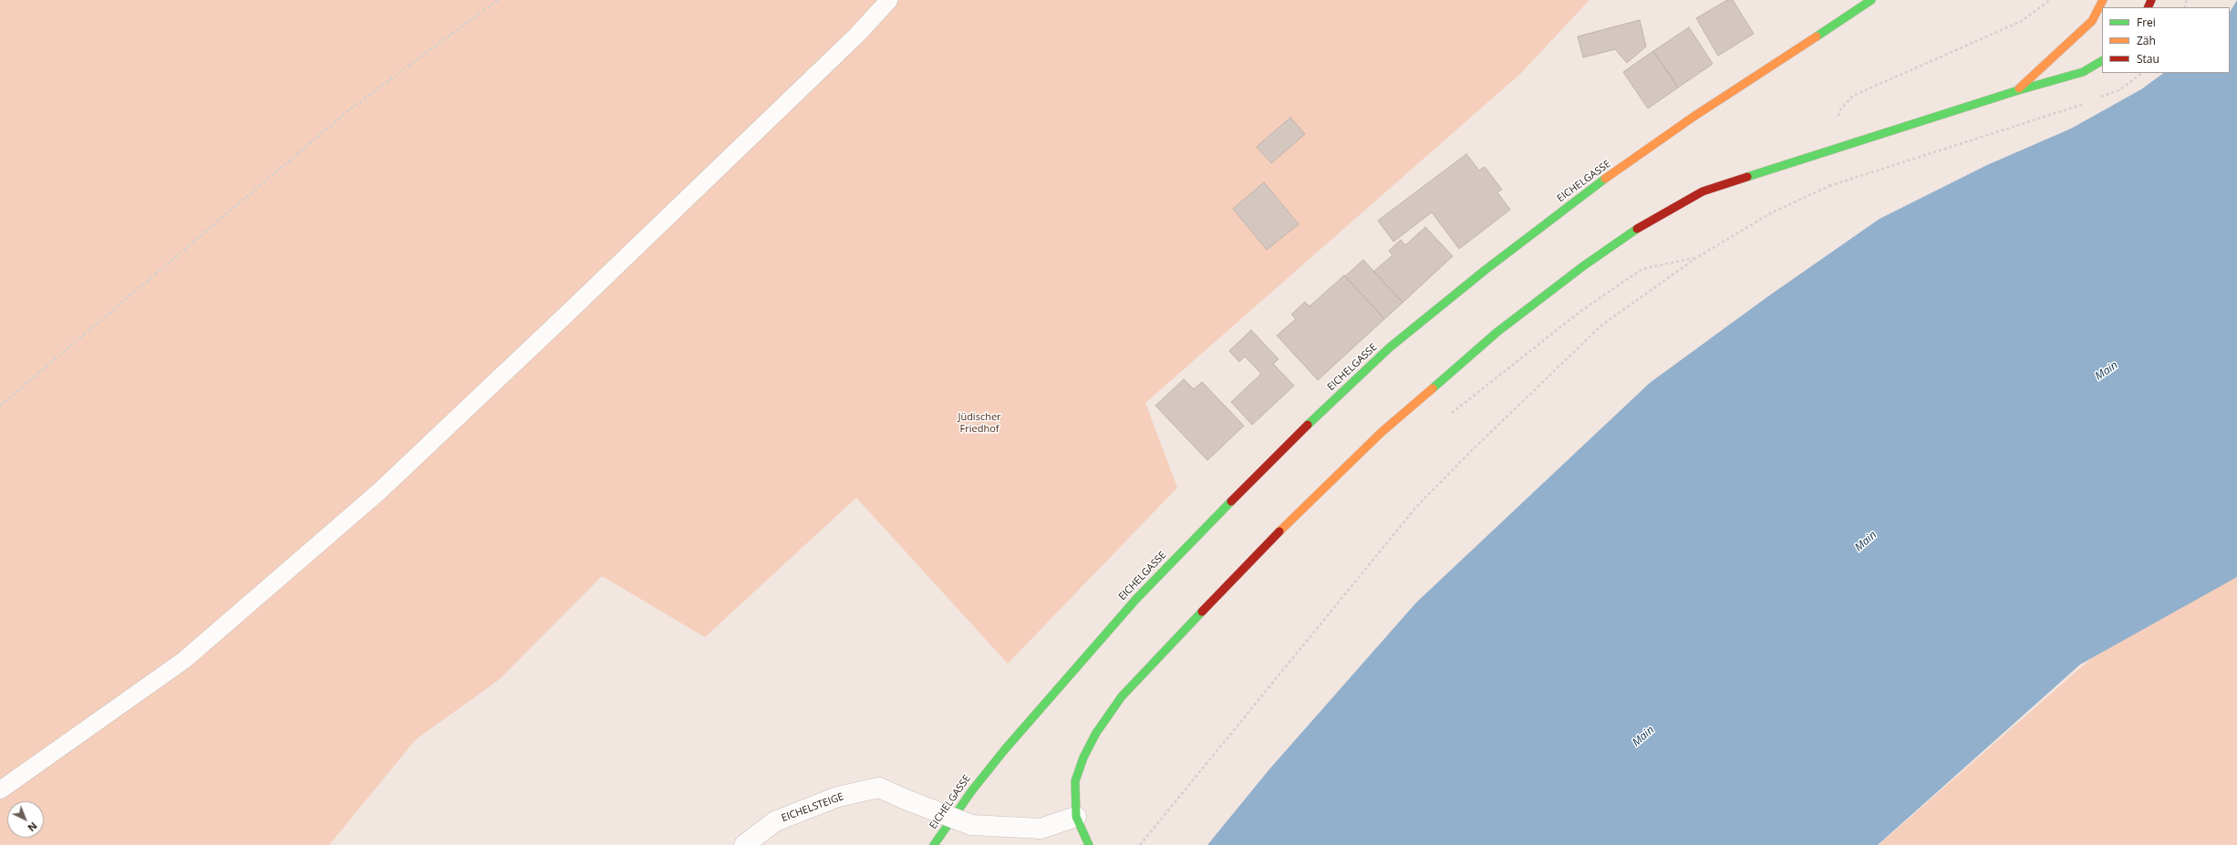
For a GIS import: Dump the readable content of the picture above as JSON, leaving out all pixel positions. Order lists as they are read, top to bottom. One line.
{"streets":{"street":["EICHELGASSE","EICHELSTEIGE"]},"water":["Main"],"parks":["Jüdischer Friedhof"],"legend":["Frei","Zäh","Stau"],"north":"bottom right"}
